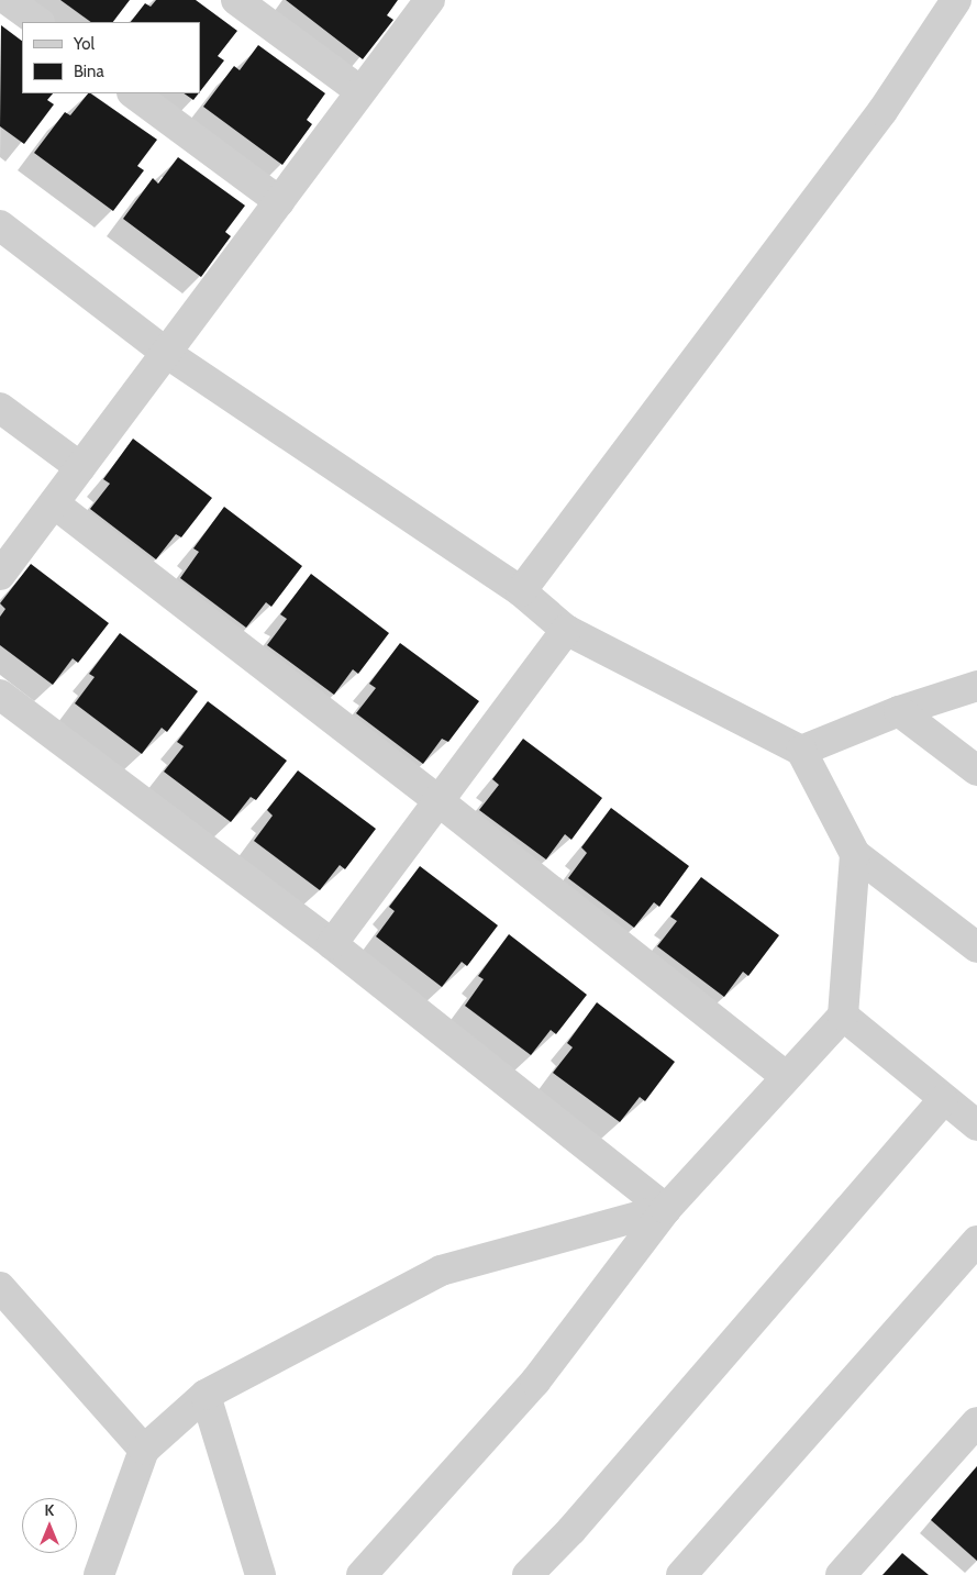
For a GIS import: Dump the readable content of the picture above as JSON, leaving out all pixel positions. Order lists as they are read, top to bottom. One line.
{"legend":["Yol","Bina"],"north":"top"}
